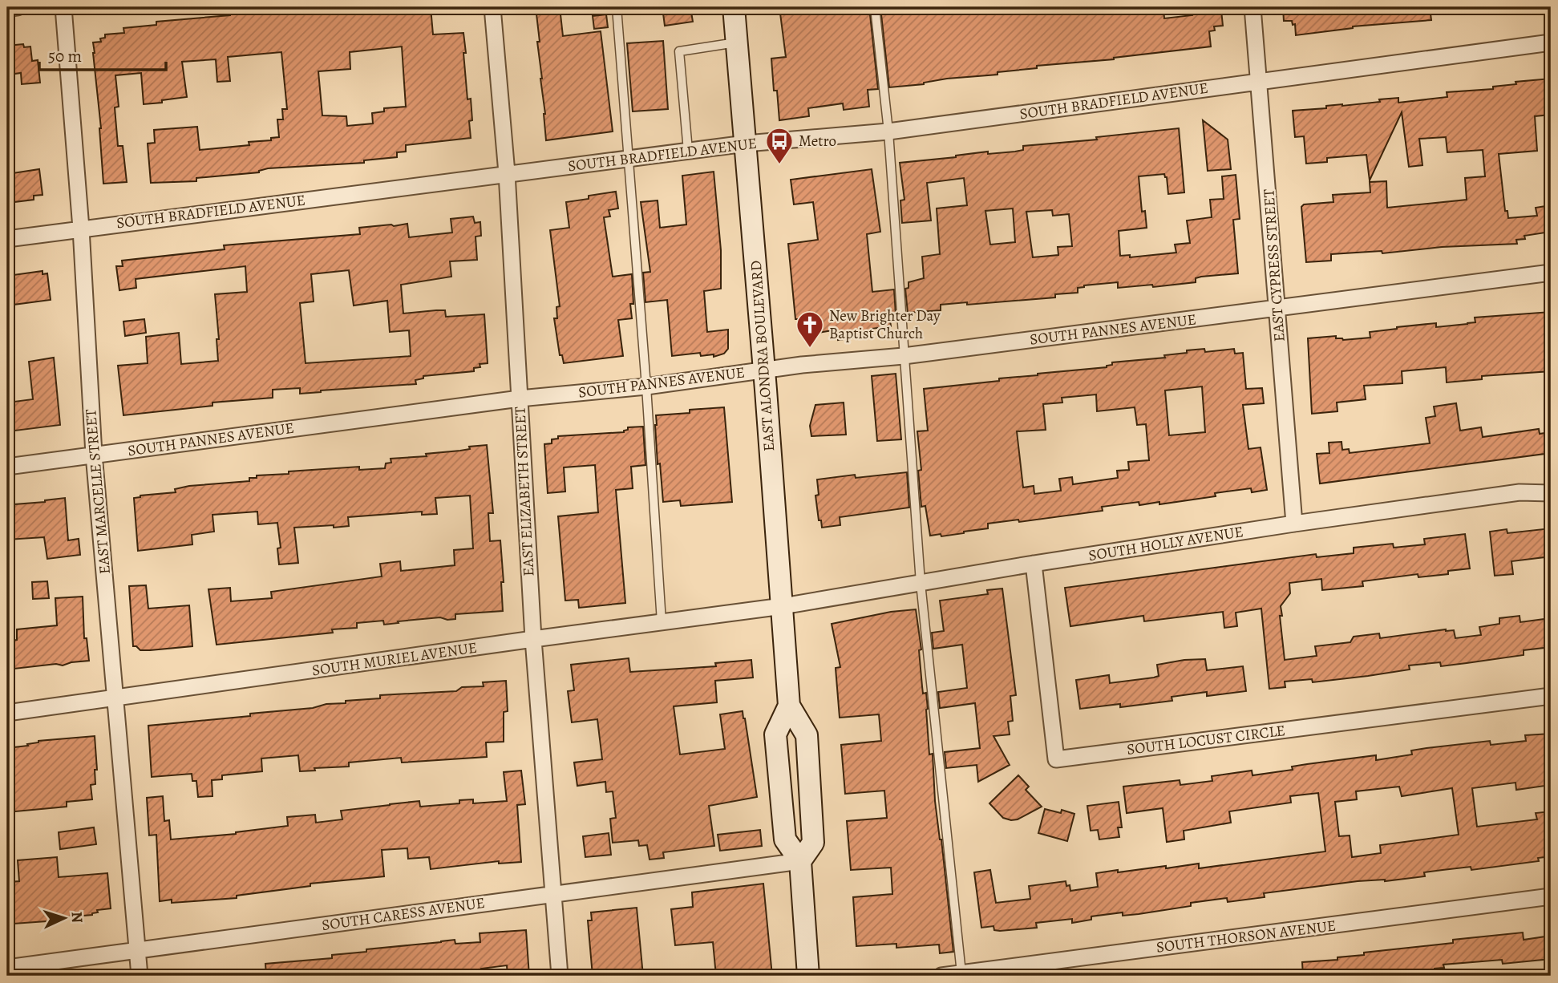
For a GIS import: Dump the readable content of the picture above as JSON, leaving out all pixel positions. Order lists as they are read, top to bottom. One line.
{"streets":{"main road":["EAST ALONDRA BOULEVARD"],"street":["SOUTH BRADFIELD AVENUE","EAST CYPRESS STREET","SOUTH PANNES AVENUE","EAST MARCELLE STREET","EAST ELIZABETH STREET","SOUTH HOLLY AVENUE","SOUTH MURIEL AVENUE","SOUTH LOCUST CIRCLE","SOUTH CARESS AVENUE","SOUTH THORSON AVENUE"]},"crossings":[["SOUTH BRADFIELD AVENUE","EAST CYPRESS STREET"],["SOUTH BRADFIELD AVENUE","EAST ALONDRA BOULEVARD"],["SOUTH BRADFIELD AVENUE","EAST MARCELLE STREET"],["SOUTH BRADFIELD AVENUE","EAST ELIZABETH STREET"],["EAST CYPRESS STREET","SOUTH PANNES AVENUE"],["EAST CYPRESS STREET","SOUTH HOLLY AVENUE"],["SOUTH PANNES AVENUE","EAST ALONDRA BOULEVARD"],["SOUTH PANNES AVENUE","EAST MARCELLE STREET"],["SOUTH PANNES AVENUE","EAST ELIZABETH STREET"],["EAST ALONDRA BOULEVARD","SOUTH HOLLY AVENUE"],["EAST ALONDRA BOULEVARD","SOUTH MURIEL AVENUE"],["EAST ALONDRA BOULEVARD","SOUTH CARESS AVENUE"],["EAST MARCELLE STREET","SOUTH MURIEL AVENUE"],["EAST MARCELLE STREET","SOUTH CARESS AVENUE"],["EAST ELIZABETH STREET","SOUTH MURIEL AVENUE"],["EAST ELIZABETH STREET","SOUTH CARESS AVENUE"],["SOUTH HOLLY AVENUE","SOUTH MURIEL AVENUE"],["SOUTH HOLLY AVENUE","SOUTH LOCUST CIRCLE"]],"places":{"bus stop":["Metro"],"church":["New Brighter Day Baptist Church"]},"scale_bar":"50 m","north":"right"}
